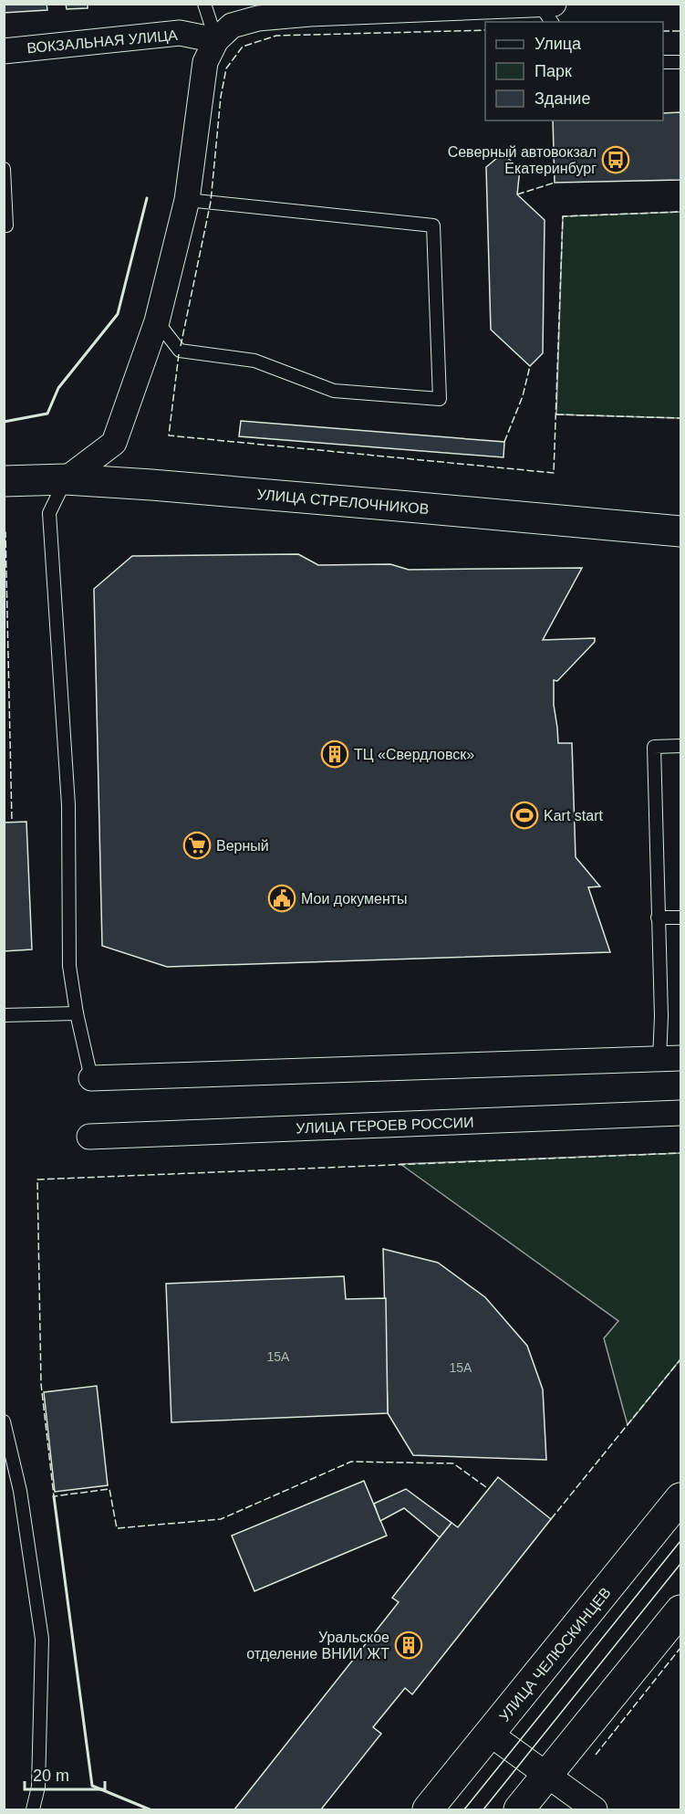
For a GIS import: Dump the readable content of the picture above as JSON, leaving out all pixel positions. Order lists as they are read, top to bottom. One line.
{"streets":{"main road":["УЛИЦА СТРЕЛОЧНИКОВ","УЛИЦА ЧЕЛЮСКИНЦЕВ"],"street":["ВОКЗАЛЬНАЯ УЛИЦА","УЛИЦА ГЕРОЕВ РОССИИ"]},"places":{"bus stop":["Северный автовокзал Екатеринбург"],"building":["ТЦ «Свердловск»","Уральское отделение ВНИИ ЖТ"],"sports":["Kart start"],"supermarket":["Верный"],"public building":["Мои документы"]},"house_numbers":["15А","15А"],"legend":["Улица","Парк","Здание"],"scale_bar":"20 m"}
